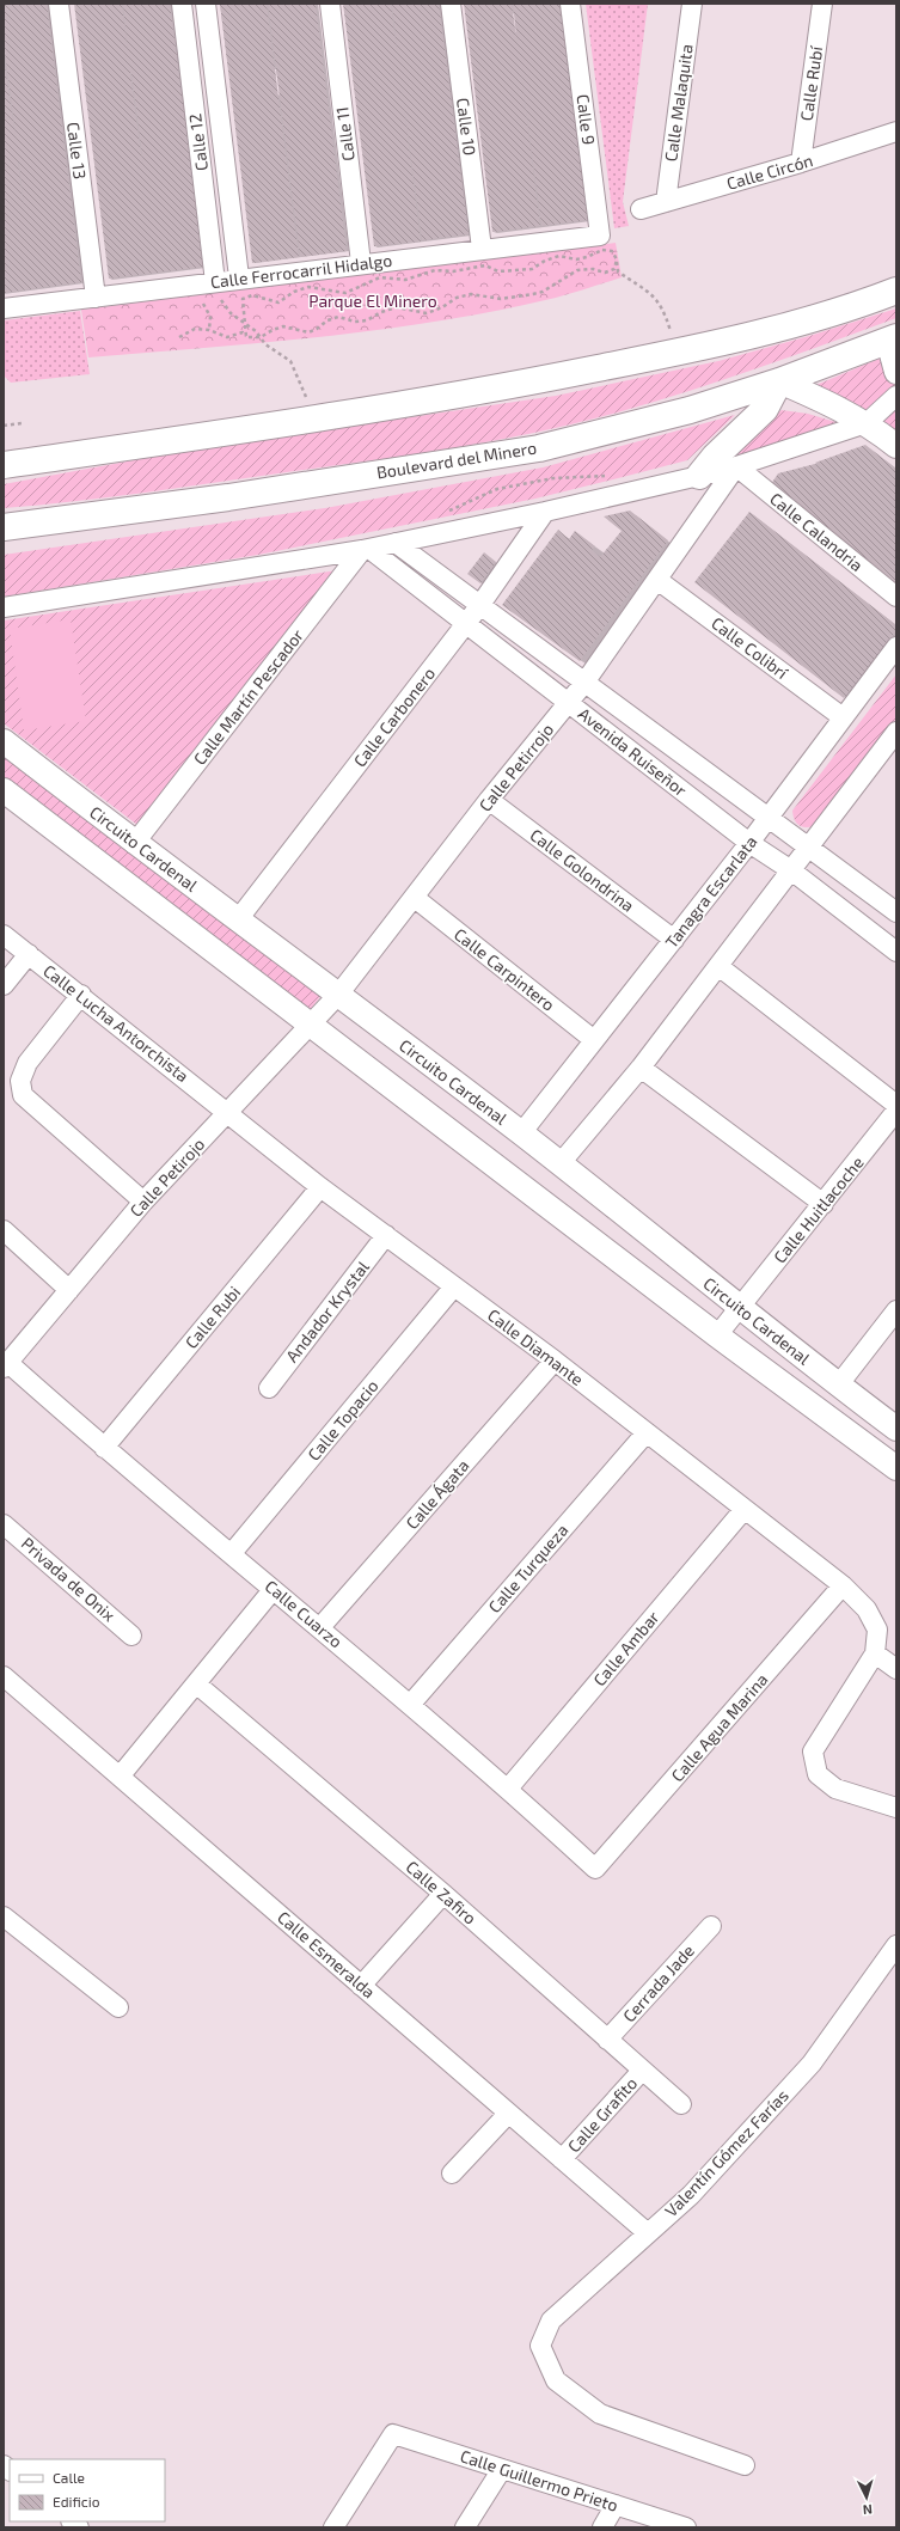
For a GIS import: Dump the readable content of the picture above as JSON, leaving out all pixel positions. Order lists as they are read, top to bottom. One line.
{"streets":{"main road":["Boulevard del Minero"],"street":["Calle Rubí","Calle Malaquita","Calle 9","Calle 10","Calle 11","Calle 12","Calle 13","Calle Circón","Calle Ferrocarril Hidalgo","Calle Calandria","Calle Colibrí","Calle Martín Pescador","Calle Carbonero","Avenida Ruiseñor","Calle Petirrojo","Circuito Cardenal","Calle Golondrina","Tanagra Escarlata","Calle Carpintero","Calle Lucha Antorchista","Calle Petirojo","Calle Huitlacoche","Andador Krystal","Calle Rubi","Calle Diamante","Calle Topacio","Calle Ágata","Calle Turqueza","Privada de Onix","Calle Cuarzo","Calle Ambar","Calle Agua Marina","Calle Zafiro","Calle Esmeralda","Cerrada Jade","Calle Grafito","Valentín Gómez Farías","Calle Guillermo Prieto"]},"crossings":[["Calle Rubí","Calle Circón"],["Calle Malaquita","Calle Circón"],["Calle 9","Calle Ferrocarril Hidalgo"],["Calle 10","Calle Ferrocarril Hidalgo"],["Calle 11","Calle Ferrocarril Hidalgo"],["Calle 12","Calle Ferrocarril Hidalgo"],["Calle 13","Calle Ferrocarril Hidalgo"],["Calle Calandria","Calle Petirrojo"],["Calle Colibrí","Calle Petirrojo"],["Calle Colibrí","Tanagra Escarlata"],["Calle Martín Pescador","Avenida Ruiseñor"],["Calle Martín Pescador","Circuito Cardenal"],["Calle Carbonero","Avenida Ruiseñor"],["Calle Carbonero","Circuito Cardenal"],["Avenida Ruiseñor","Calle Petirrojo"],["Avenida Ruiseñor","Tanagra Escarlata"],["Calle Petirrojo","Circuito Cardenal"],["Calle Petirrojo","Calle Golondrina"],["Calle Petirrojo","Calle Carpintero"],["Calle Petirrojo","Calle Petirojo"],["Circuito Cardenal","Tanagra Escarlata"],["Circuito Cardenal","Calle Petirojo"],["Circuito Cardenal","Calle Huitlacoche"],["Calle Golondrina","Tanagra Escarlata"],["Tanagra Escarlata","Calle Carpintero"],["Calle Lucha Antorchista","Calle Petirojo"],["Calle Lucha Antorchista","Calle Diamante"],["Calle Petirojo","Calle Diamante"],["Calle Petirojo","Calle Cuarzo"],["Andador Krystal","Calle Diamante"],["Calle Rubi","Calle Diamante"],["Calle Rubi","Calle Cuarzo"],["Calle Diamante","Calle Topacio"],["Calle Diamante","Calle Ágata"],["Calle Diamante","Calle Turqueza"],["Calle Diamante","Calle Ambar"],["Calle Diamante","Calle Agua Marina"],["Calle Topacio","Calle Cuarzo"],["Calle Ágata","Calle Cuarzo"],["Calle Turqueza","Calle Cuarzo"],["Calle Cuarzo","Calle Ambar"],["Calle Cuarzo","Calle Agua Marina"],["Calle Zafiro","Cerrada Jade"],["Calle Zafiro","Calle Grafito"],["Calle Esmeralda","Calle Grafito"],["Calle Esmeralda","Valentín Gómez Farías"]],"parks":["Parque El Minero"],"legend":["Calle","Edificio"],"north":"bottom"}
